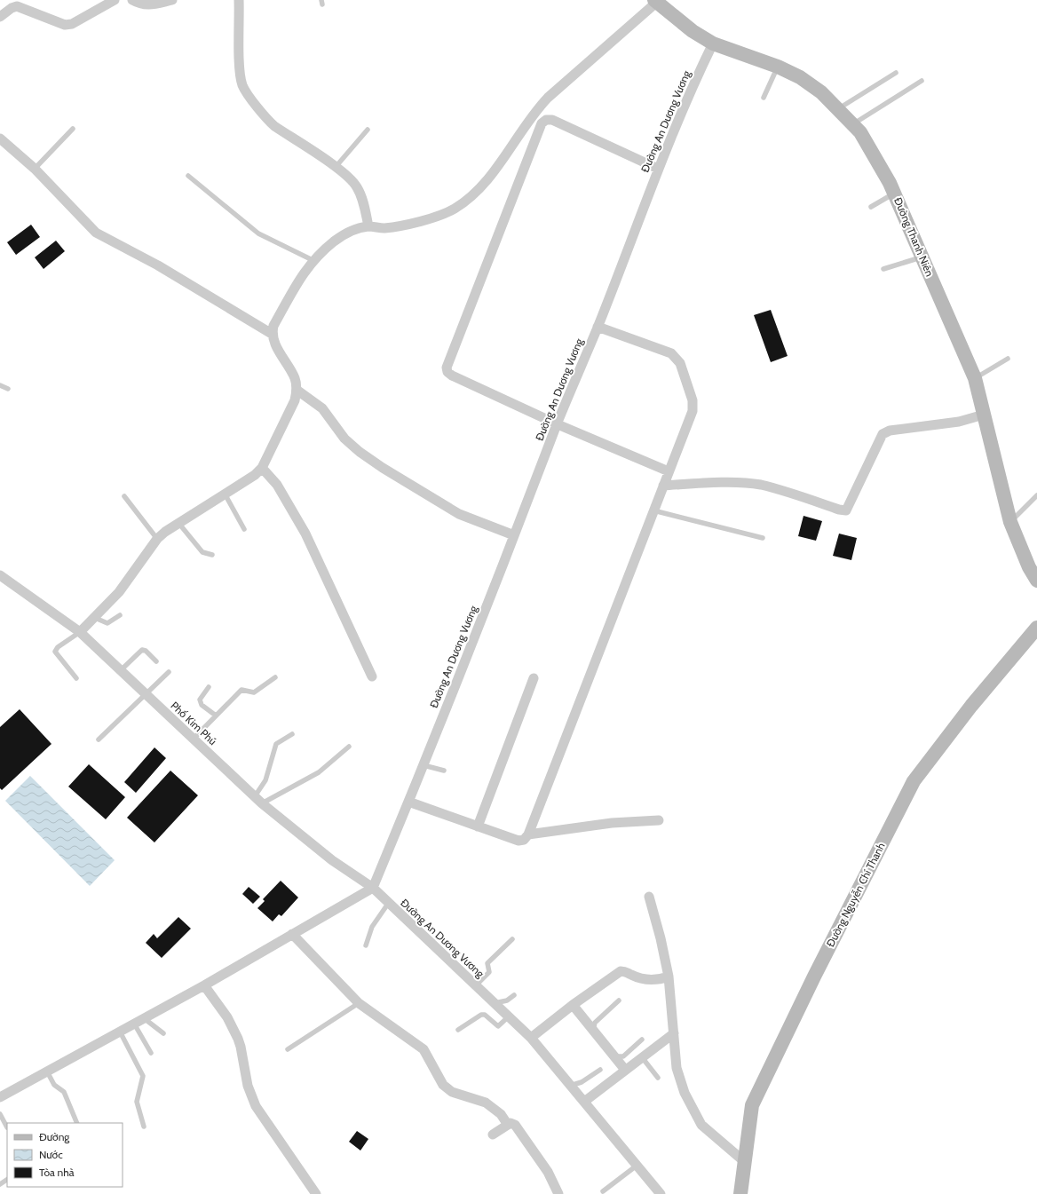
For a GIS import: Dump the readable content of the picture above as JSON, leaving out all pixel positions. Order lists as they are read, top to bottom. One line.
{"streets":{"main road":["Đường Thanh Niên","Đường Nguyễn Chí Thanh"],"street":["Đường An Dương Vương","Phố Kim Phú"]},"crossings":[["Đường An Dương Vương","Đường Thanh Niên"],["Đường An Dương Vương","Phố Kim Phú"]],"legend":["Đường","Nước","Tòa nhà"]}
